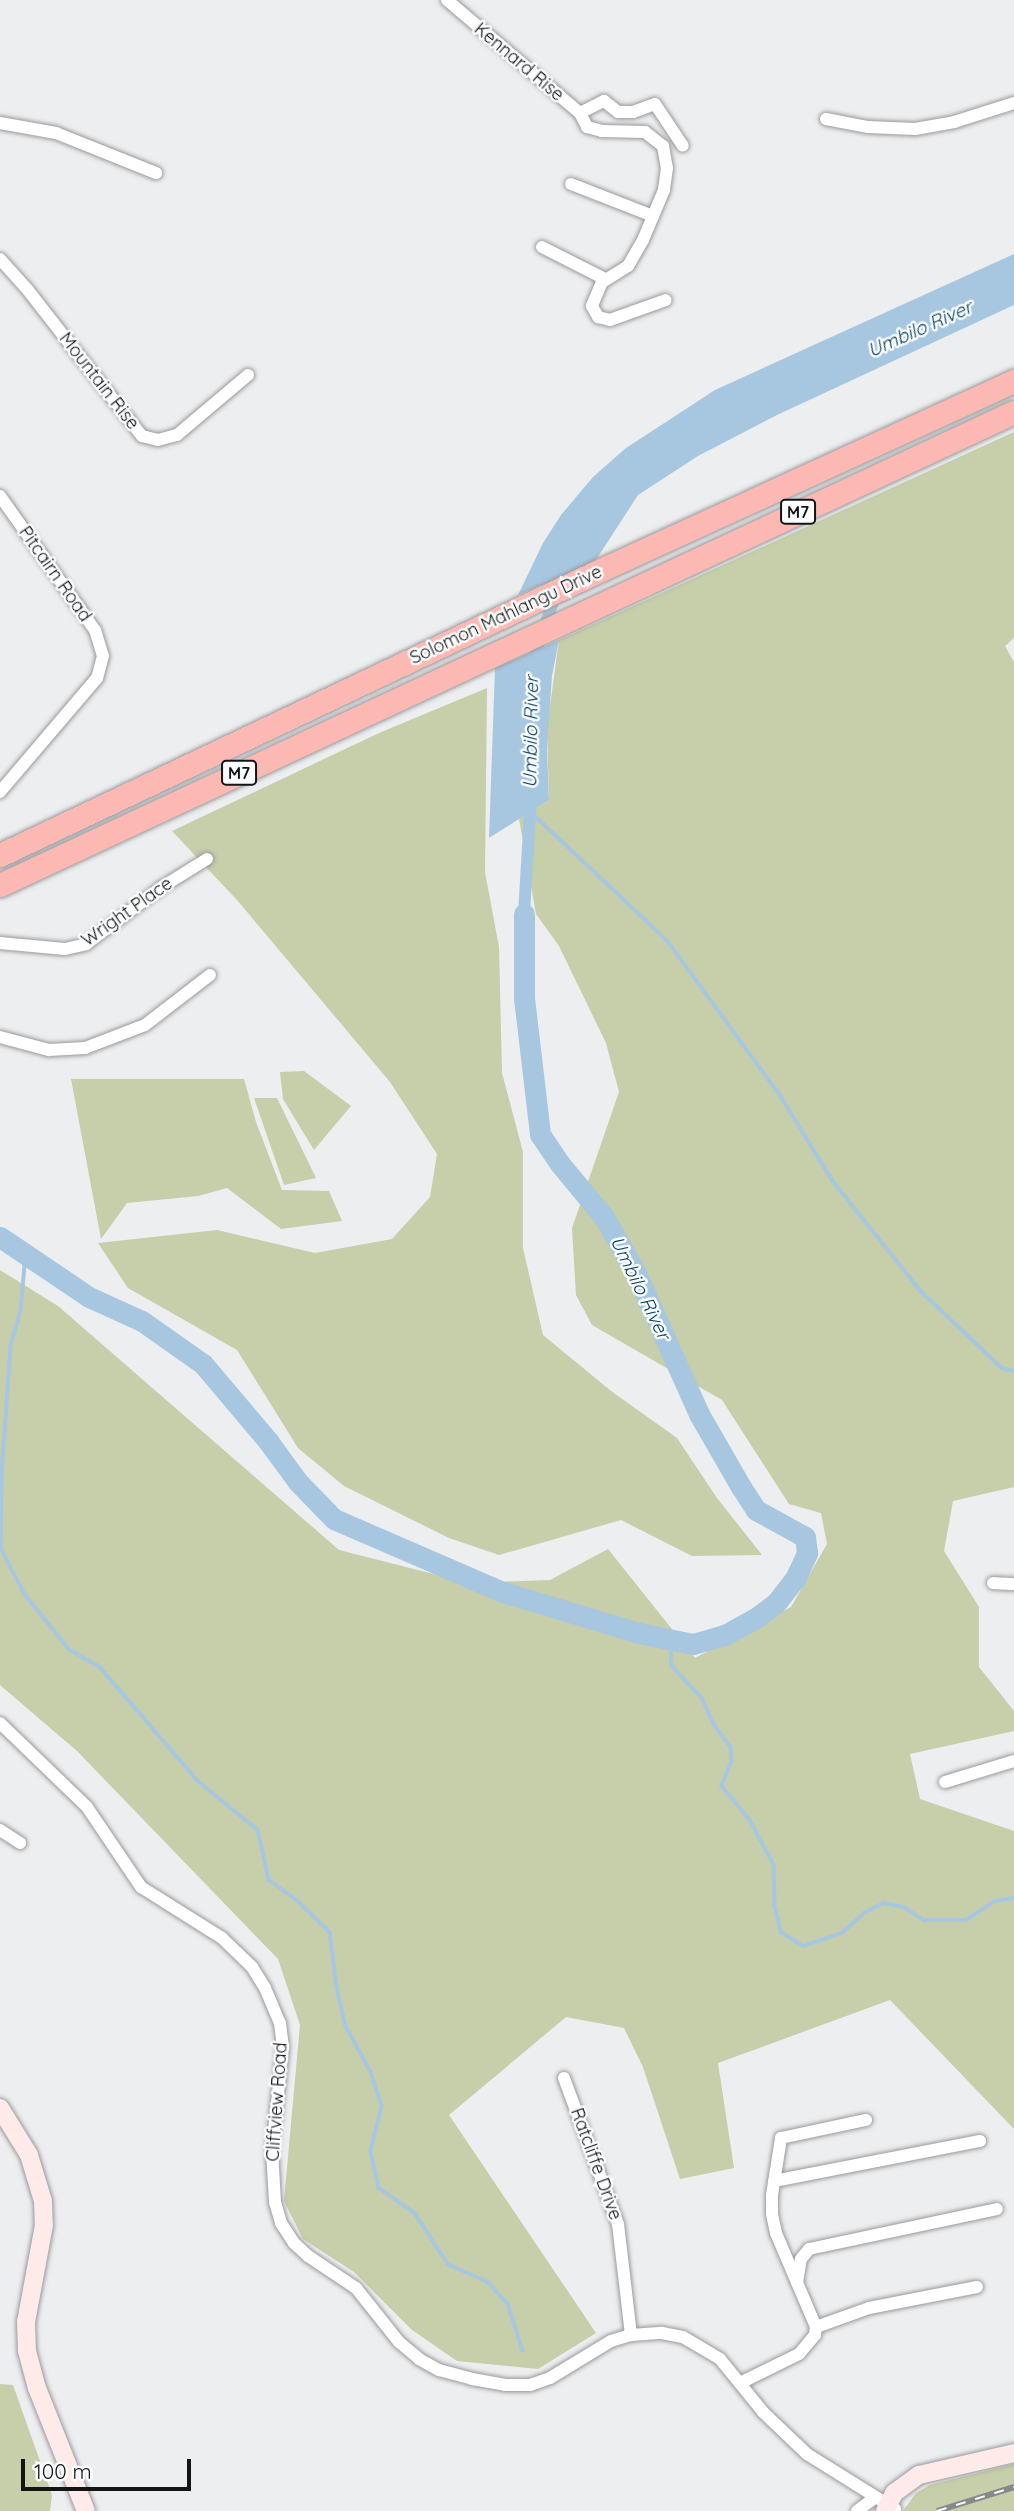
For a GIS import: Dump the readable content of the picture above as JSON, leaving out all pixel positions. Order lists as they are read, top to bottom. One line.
{"streets":{"highway":["M7","Solomon Mahlangu Drive"],"street":["Kennard Rise","Mountain Rise","Pitcairn Road","Wright Place","Cliffview Road","Ratcliffe Drive"]},"crossings":[["Cliffview Road","Ratcliffe Drive"]],"water":["Umbilo River"],"scale_bar":"100 m"}
